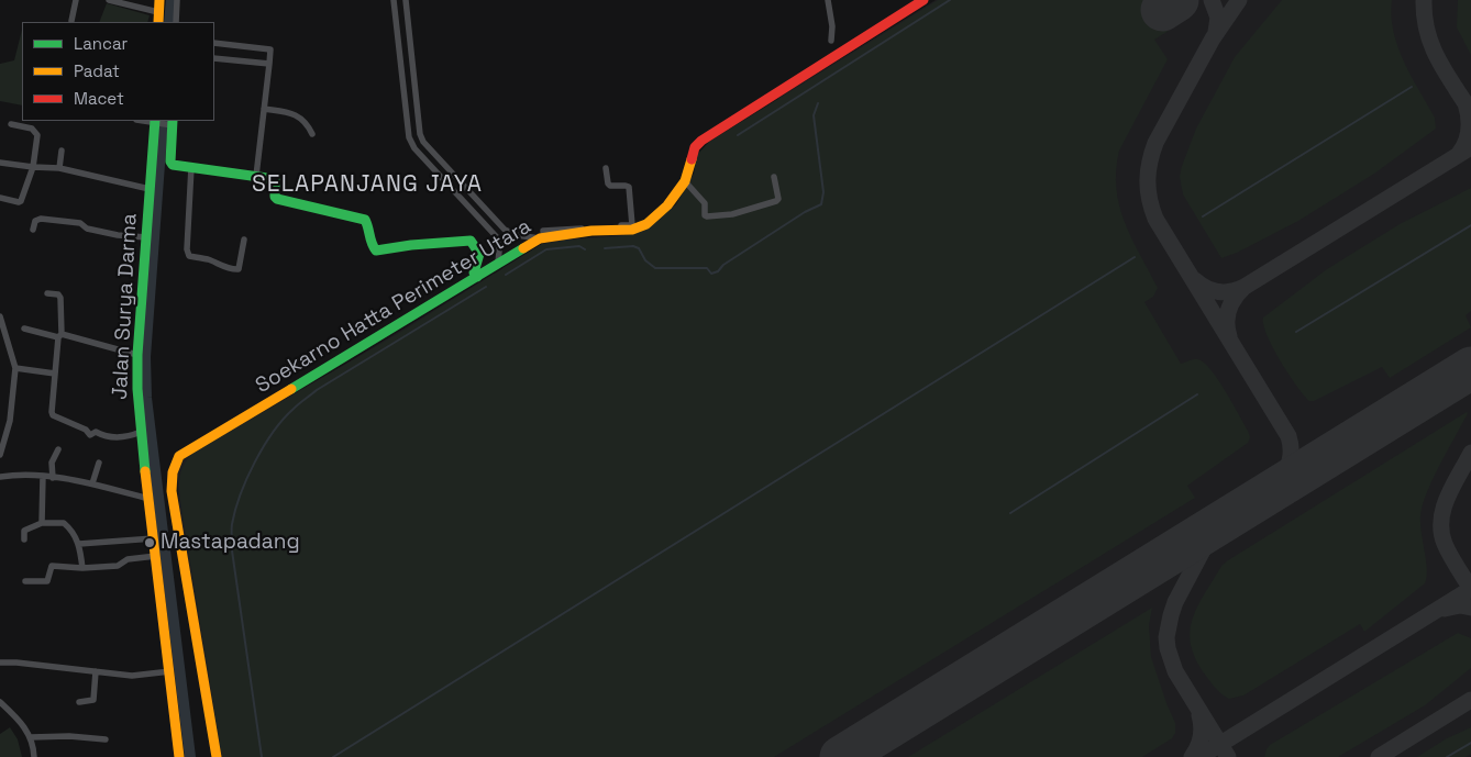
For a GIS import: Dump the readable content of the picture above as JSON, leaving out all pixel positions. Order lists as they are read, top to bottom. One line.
{"streets":{"main road":["Jalan Surya Darma","Soekarno Hatta Perimeter Utara"]},"districts":["SELAPANJANG JAYA"],"places":["Mastapadang"],"legend":["Lancar","Padat","Macet"]}
